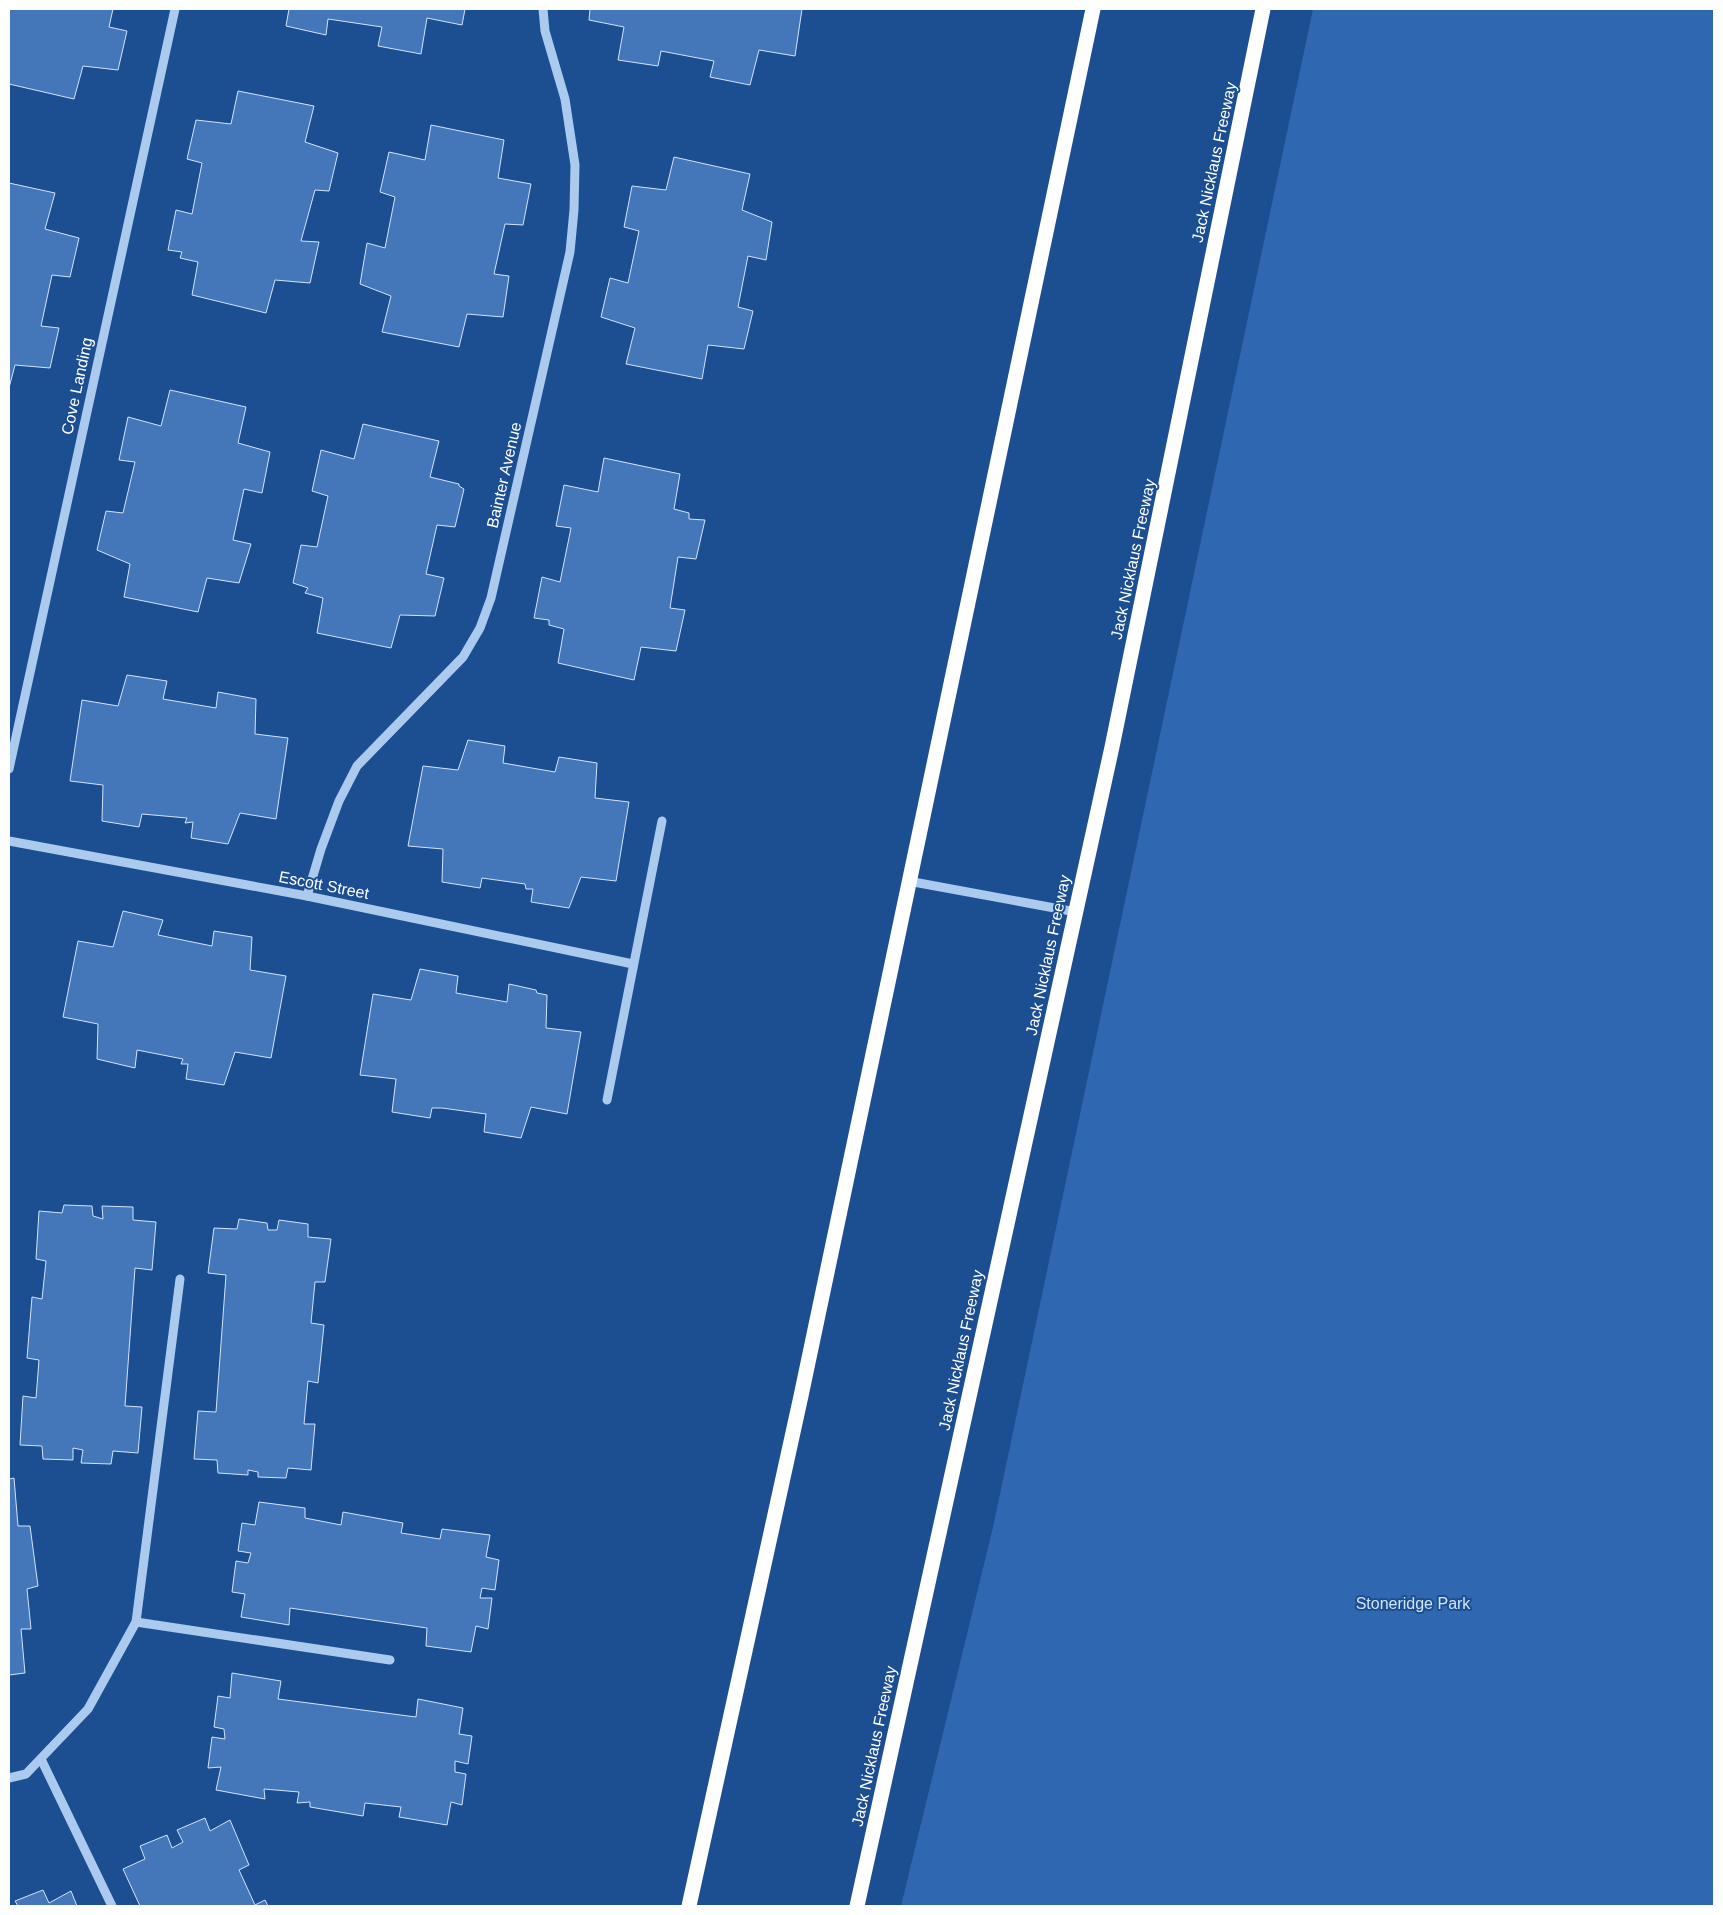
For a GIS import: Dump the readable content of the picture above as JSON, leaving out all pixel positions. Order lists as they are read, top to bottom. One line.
{"streets":{"highway":["Jack Nicklaus Freeway"],"street":["Cove Landing","Bainter Avenue","Escott Street"]},"crossings":[["Bainter Avenue","Escott Street"]],"parks":["Stoneridge Park"]}
